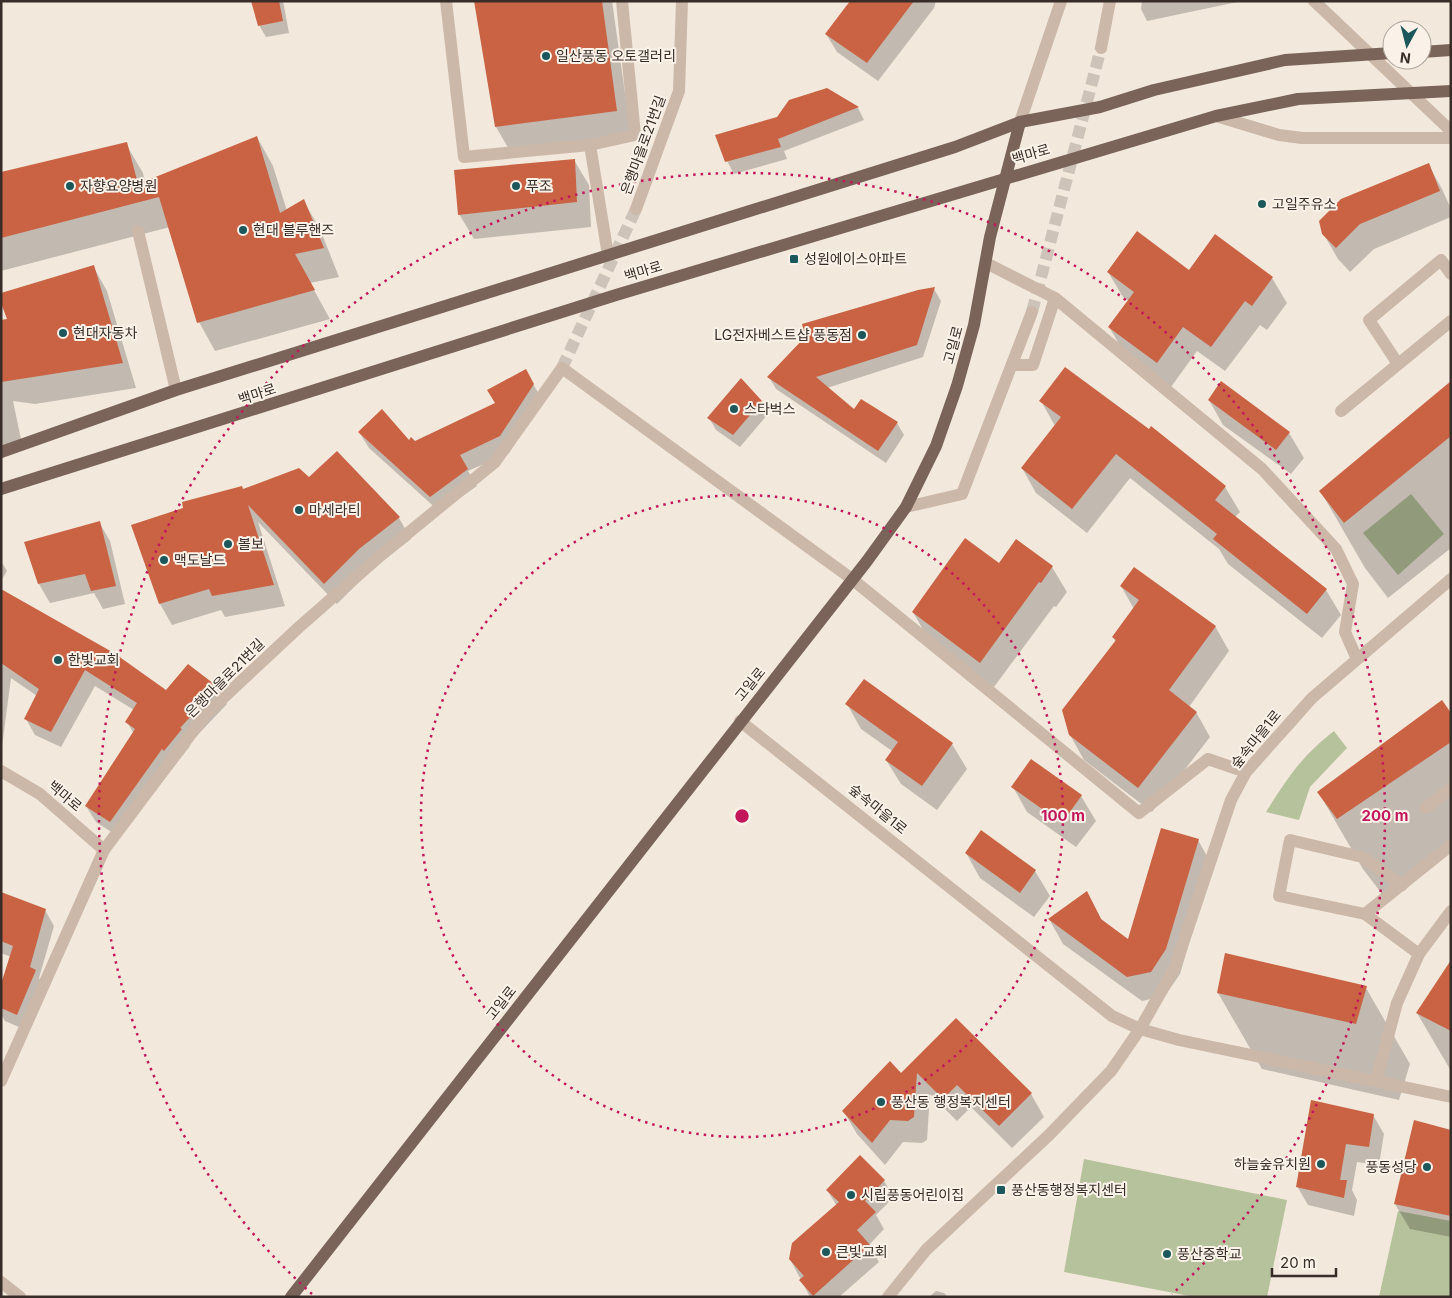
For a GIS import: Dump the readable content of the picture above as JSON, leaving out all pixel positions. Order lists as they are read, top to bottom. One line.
{"streets":{"main road":["백마로","고일로"],"street":["은행마을로21번길","숲속마을1로"]},"crossings":[["은행마을로21번길","백마로"],["은행마을로21번길","고일로"],["백마로","고일로"],["고일로","숲속마을1로"]],"places":{"other":["일산풍동 오토갤러리","자향요양병원","푸조","고일주유소","현대 블루핸즈","현대자동차","LG전자베스트샵 풍동점","스타벅스","마세라티","볼보","맥도날드","한빛교회","풍산동 행정복지센터","하늘숲유치원","풍동성당","시립풍동어린이집","큰빛교회","풍산중학교"],"transit":["성원에이스아파트","풍산동행정복지센터"]},"scale_bar":"20 m","north":"bottom","rings":["100 m","200 m"]}
